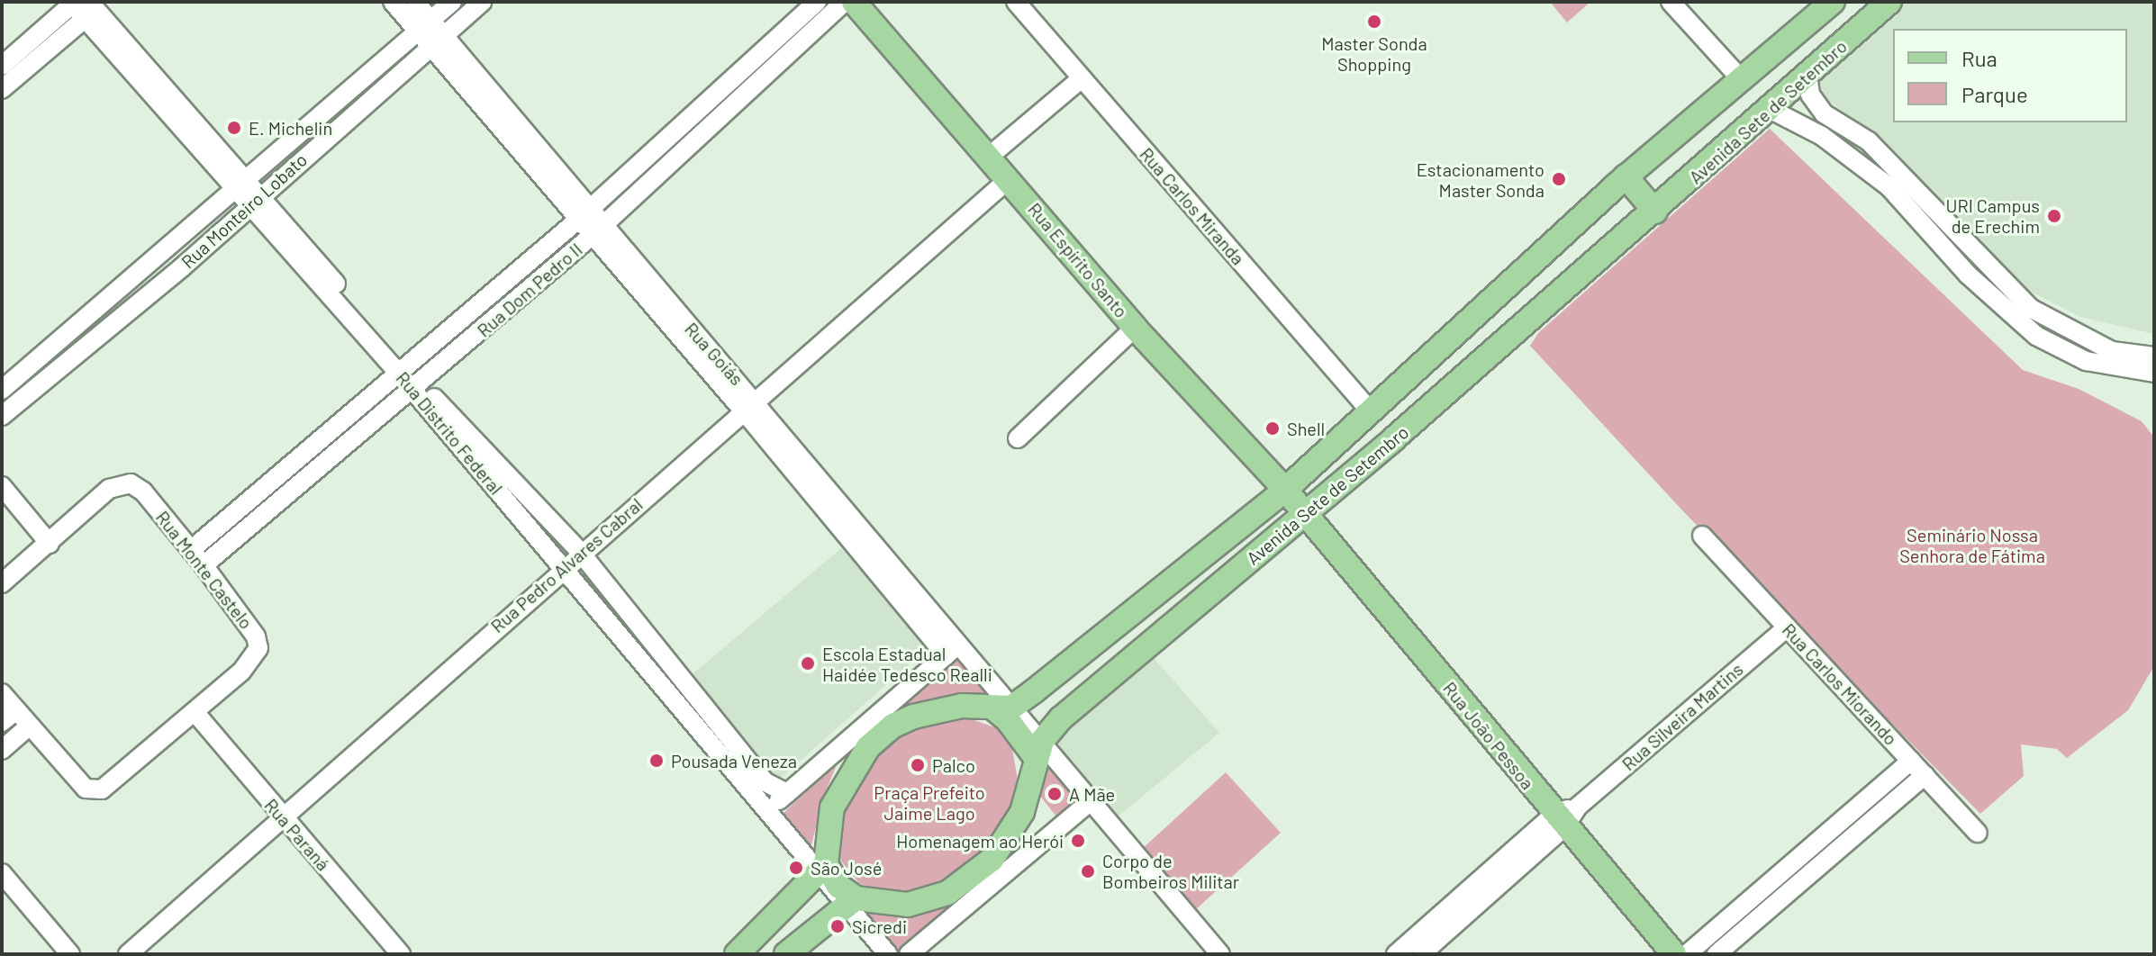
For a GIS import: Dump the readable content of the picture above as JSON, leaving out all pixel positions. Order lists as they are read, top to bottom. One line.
{"streets":{"main road":["Avenida Sete de Setembro","Rua Espírito Santo","Rua João Pessoa"],"street":["Rua Carlos Miranda","Rua Monteiro Lobato","Rua Dom Pedro II","Rua Goiás","Rua Distrito Federal","Rua Pedro Alvares Cabral","Rua Monte Castelo","Rua Carlos Miorando","Rua Silveira Martins","Rua Paraná"]},"crossings":[["Avenida Sete de Setembro","Rua Carlos Miranda"],["Avenida Sete de Setembro","Rua Espírito Santo"],["Avenida Sete de Setembro","Rua Goiás"],["Avenida Sete de Setembro","Rua Distrito Federal"],["Avenida Sete de Setembro","Rua João Pessoa"],["Rua Monteiro Lobato","Rua Goiás"],["Rua Monteiro Lobato","Rua Distrito Federal"],["Rua Espírito Santo","Rua Pedro Alvares Cabral"],["Rua Espírito Santo","Rua João Pessoa"],["Rua Dom Pedro II","Rua Goiás"],["Rua Dom Pedro II","Rua Distrito Federal"],["Rua Dom Pedro II","Rua Monte Castelo"],["Rua Goiás","Rua Distrito Federal"],["Rua Goiás","Rua Pedro Alvares Cabral"],["Rua Distrito Federal","Rua Pedro Alvares Cabral"],["Rua Pedro Alvares Cabral","Rua Paraná"],["Rua Monte Castelo","Rua Paraná"],["Rua Carlos Miorando","Rua Silveira Martins"],["Rua Silveira Martins","Rua João Pessoa"]],"parks":["Seminário Nossa Senhora de Fátima","Praça Prefeito Jaime Lago"],"places":["Master Sonda Shopping","E. Michelin","Estacionamento Master Sonda","URI Campus de Erechim","Shell","Escola Estadual Haidée Tedesco Realli","Pousada Veneza","Palco","A Mãe","Homenagem ao Herói","São José","Corpo de Bombeiros Militar","Sicredi"],"legend":["Rua","Parque"]}
